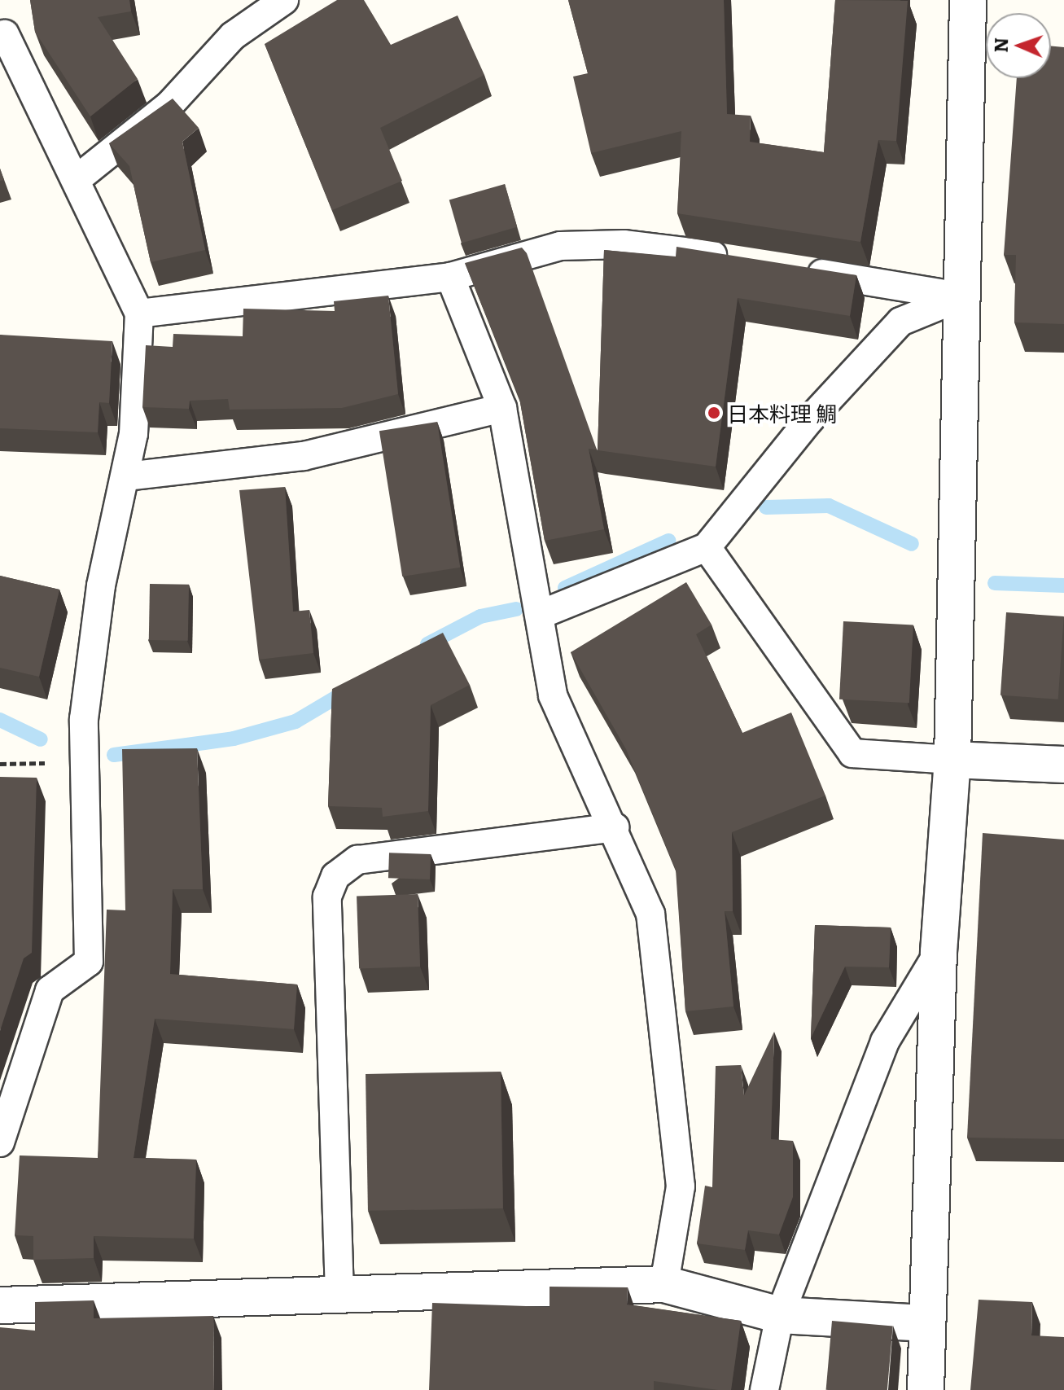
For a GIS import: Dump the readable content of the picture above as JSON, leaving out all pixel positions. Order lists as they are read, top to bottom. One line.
{"places":["日本料理 鯛"],"north":"left"}
